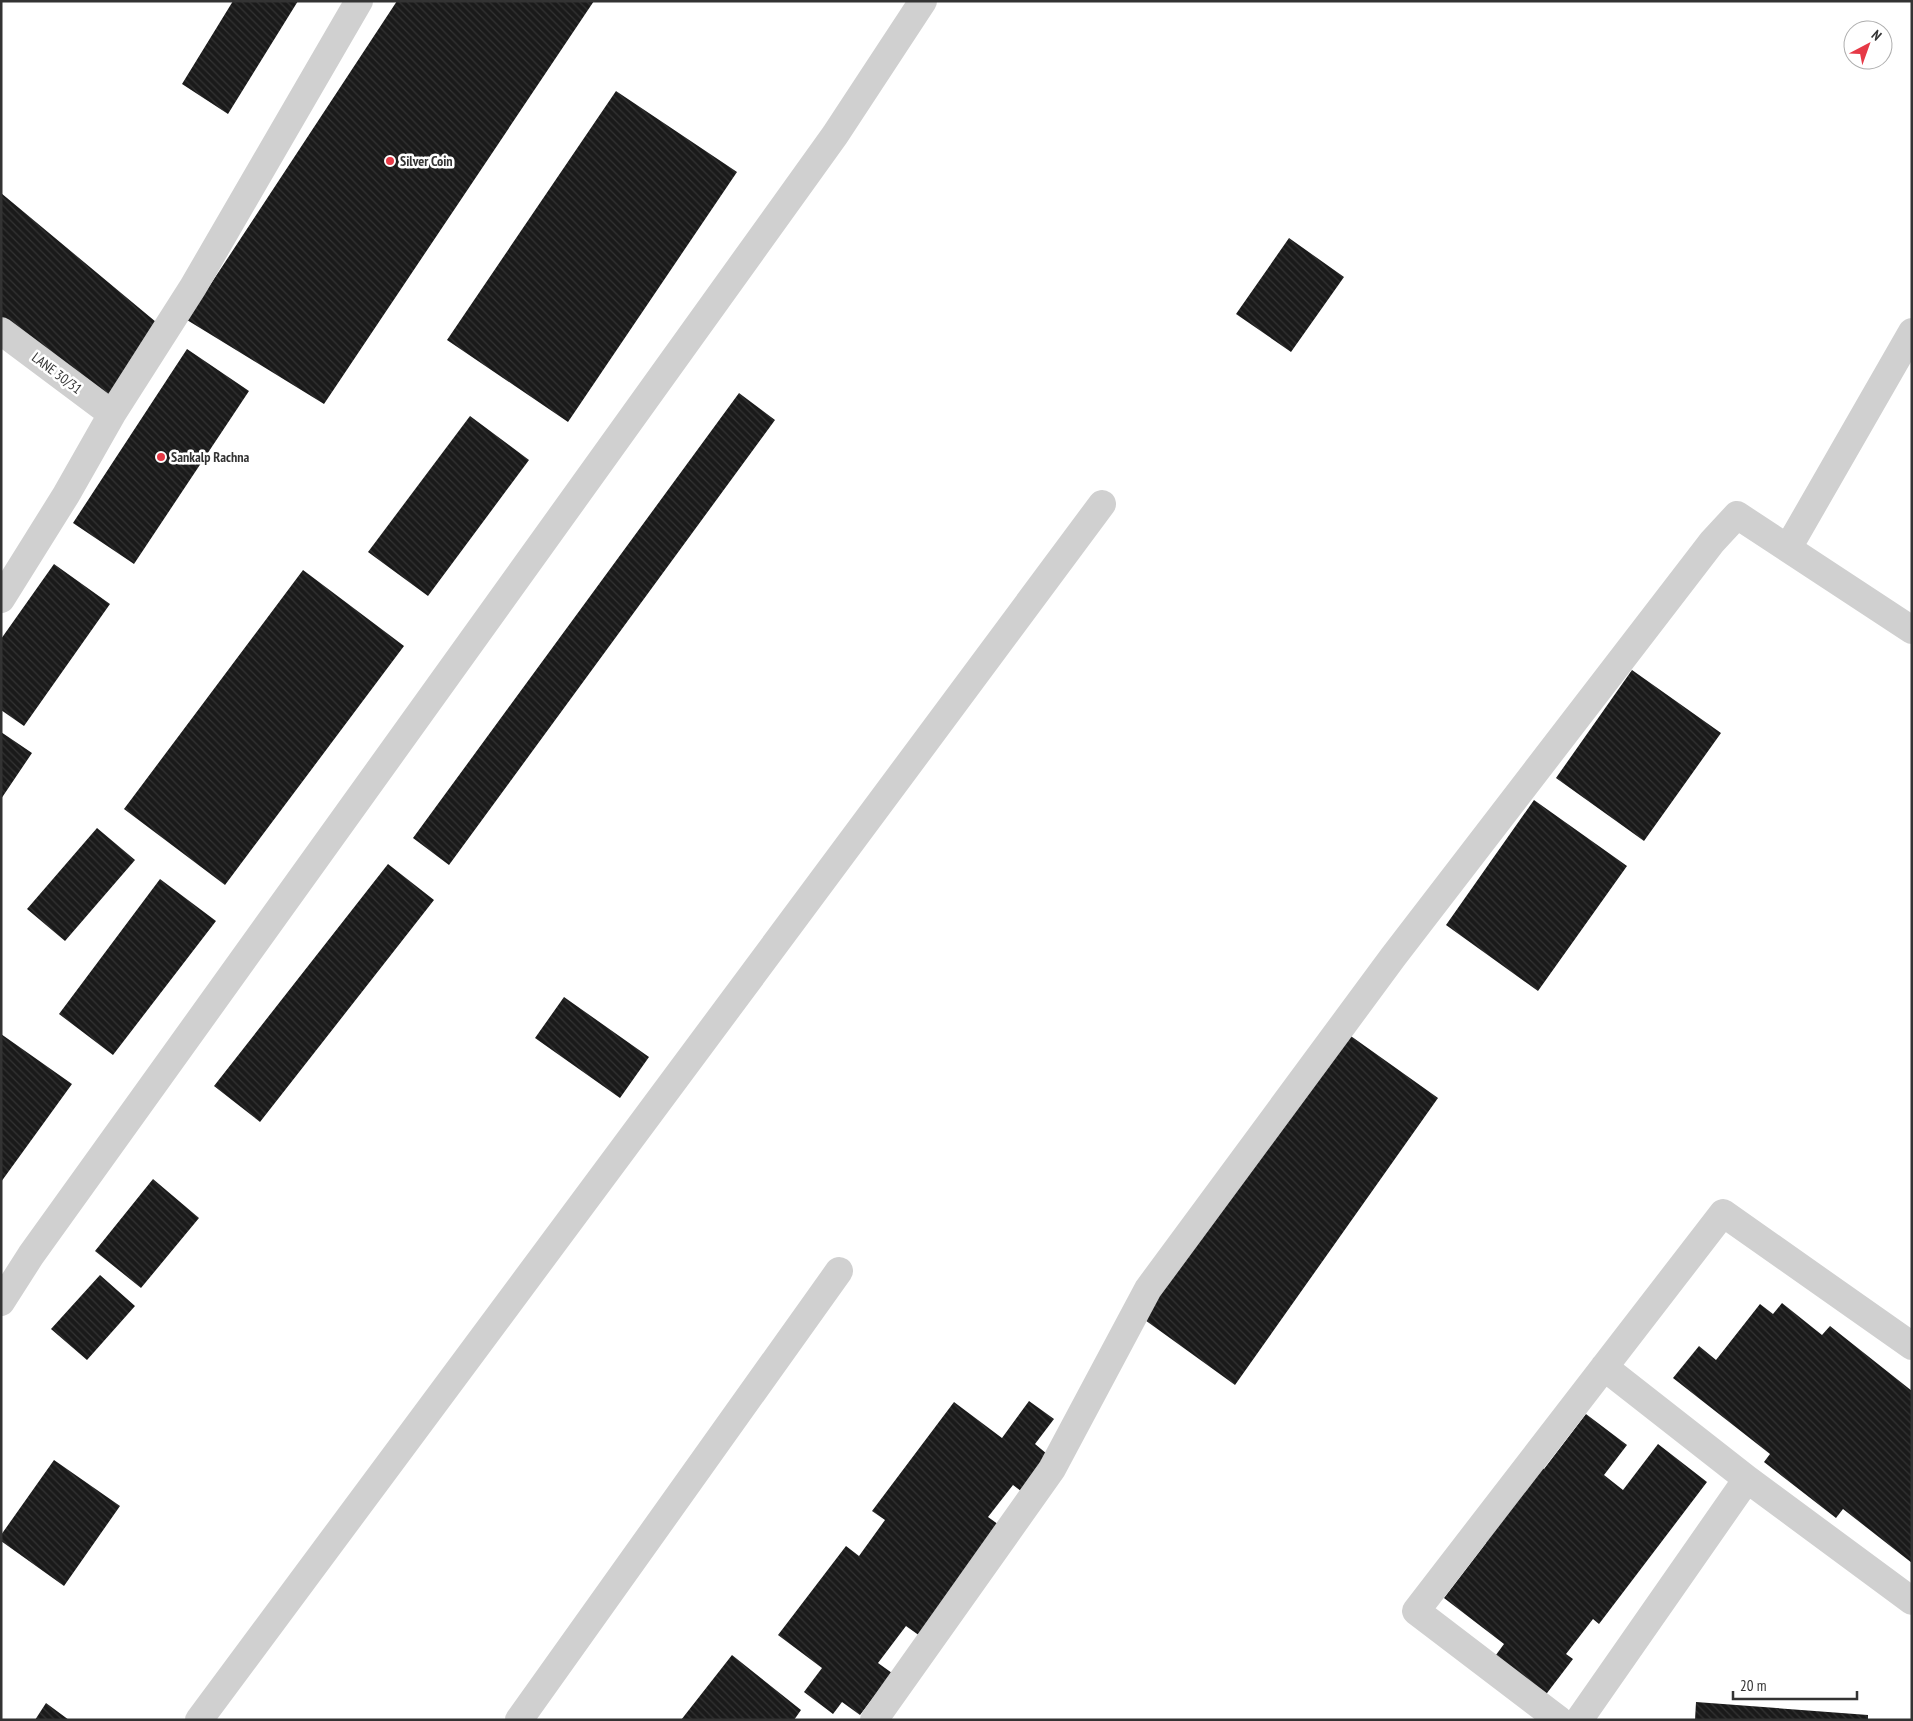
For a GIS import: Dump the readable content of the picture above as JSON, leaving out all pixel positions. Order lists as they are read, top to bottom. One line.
{"streets":{"street":["LANE 30/31"]},"places":["Silver Coin","Sankalp Rachna"],"scale_bar":"20 m","north":"top right"}
